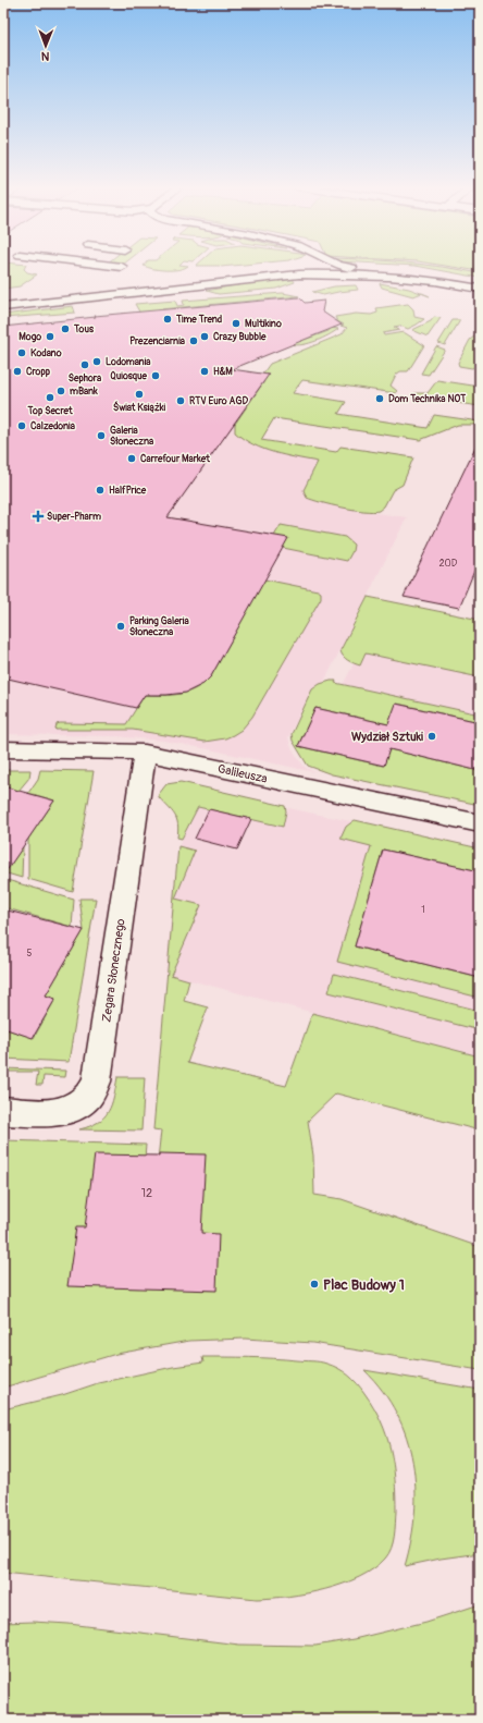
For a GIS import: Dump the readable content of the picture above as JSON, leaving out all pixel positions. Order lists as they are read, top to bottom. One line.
{"streets":{"street":["Galileusza","Zegara Słonecznego"]},"crossings":[["Galileusza","Zegara Słonecznego"]],"places":{"other":["Time Trend","Multikino","Tous","Mogo","Crazy Bubble","Prezenciarnia","Kodano","Lodomania","Sephora","Cropp","H&M","Quiosque","mBank","Świat Książki","Top Secret","Dom Technika NOT","RTV Euro AGD","Calzedonia","Galeria Słoneczna","Carrefour Market","HalfPrice","Parking Galeria Słoneczna","Wydział Sztuki","Plac Budowy 1"],"health":["Super-Pharm"]},"house_numbers":["20D","1","5","12"],"north":"bottom"}
